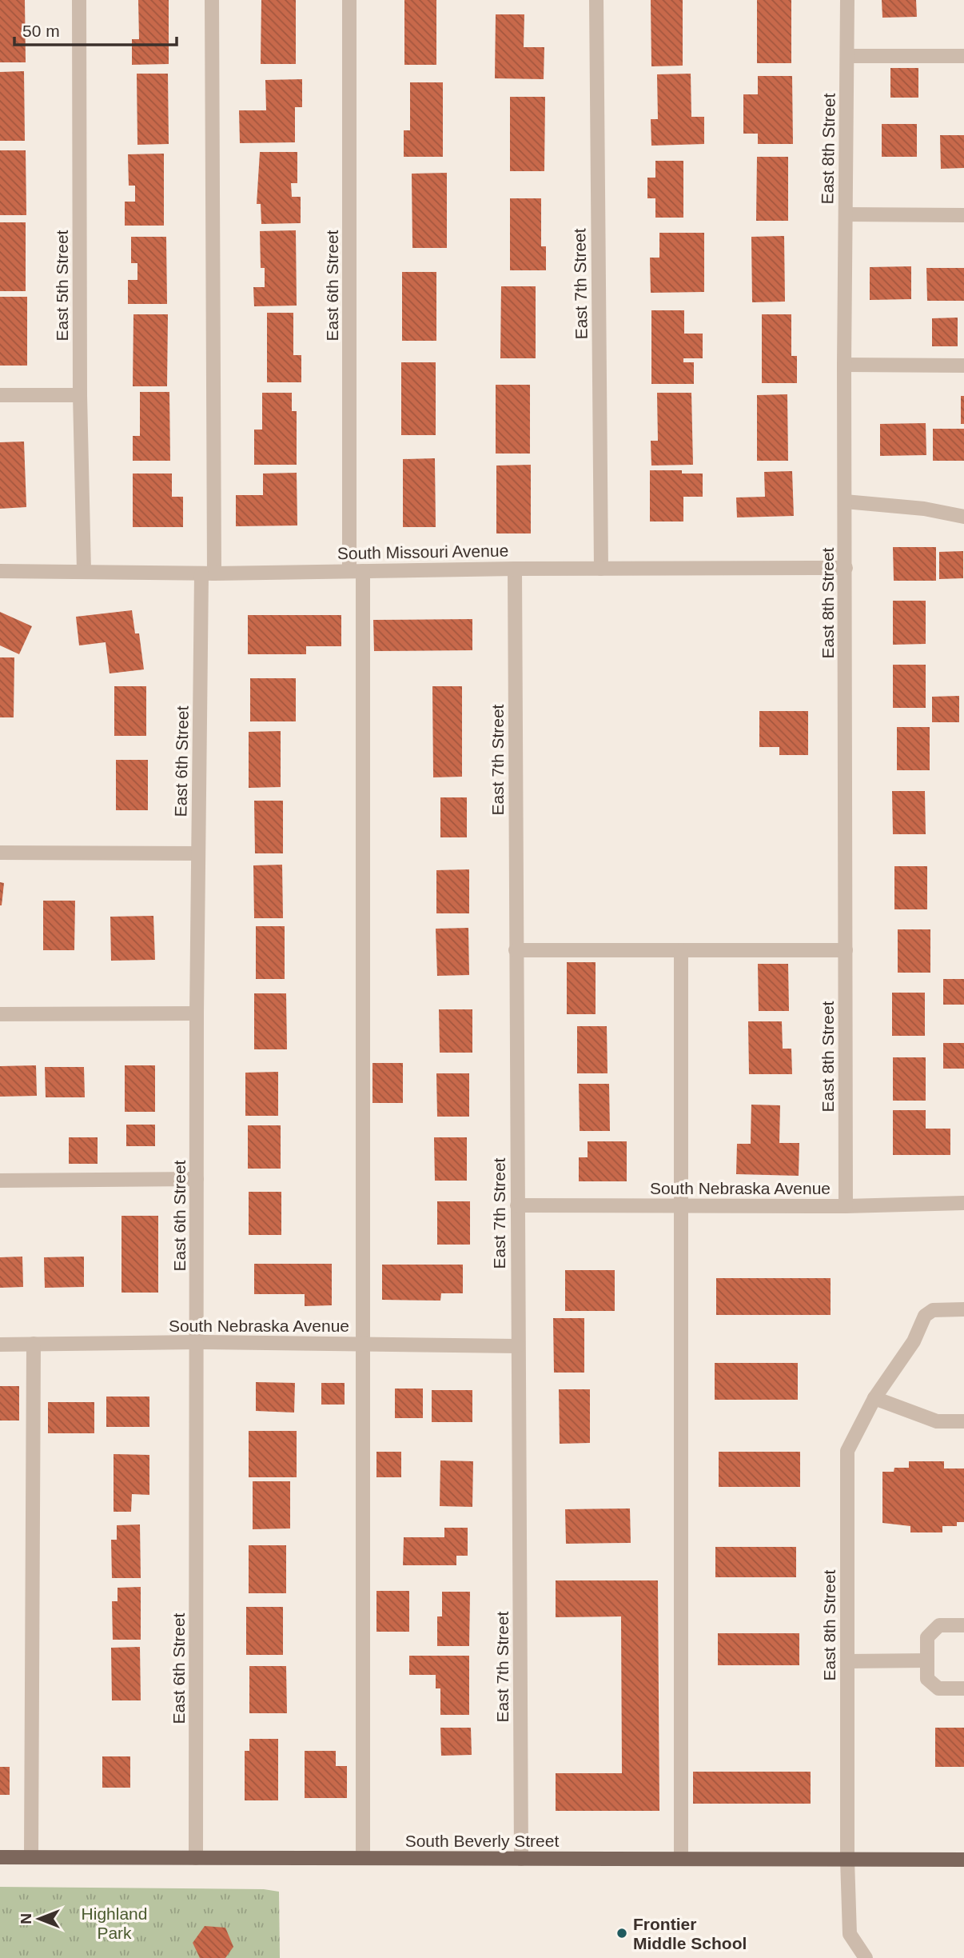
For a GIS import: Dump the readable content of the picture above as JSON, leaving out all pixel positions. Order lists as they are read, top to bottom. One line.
{"streets":{"main road":["South Beverly Street"],"street":["East 8th Street","East 7th Street","East 5th Street","East 6th Street","South Missouri Avenue","South Nebraska Avenue"]},"crossings":[["East 8th Street","South Missouri Avenue"],["East 8th Street","South Nebraska Avenue"],["East 8th Street","South Beverly Street"],["East 7th Street","South Missouri Avenue"],["East 7th Street","South Nebraska Avenue"],["East 7th Street","South Beverly Street"],["East 5th Street","South Missouri Avenue"],["East 6th Street","South Missouri Avenue"],["East 6th Street","South Nebraska Avenue"],["East 6th Street","South Beverly Street"]],"parks":["Highland Park"],"places":["Frontier Middle School"],"scale_bar":"50 m","north":"left"}
